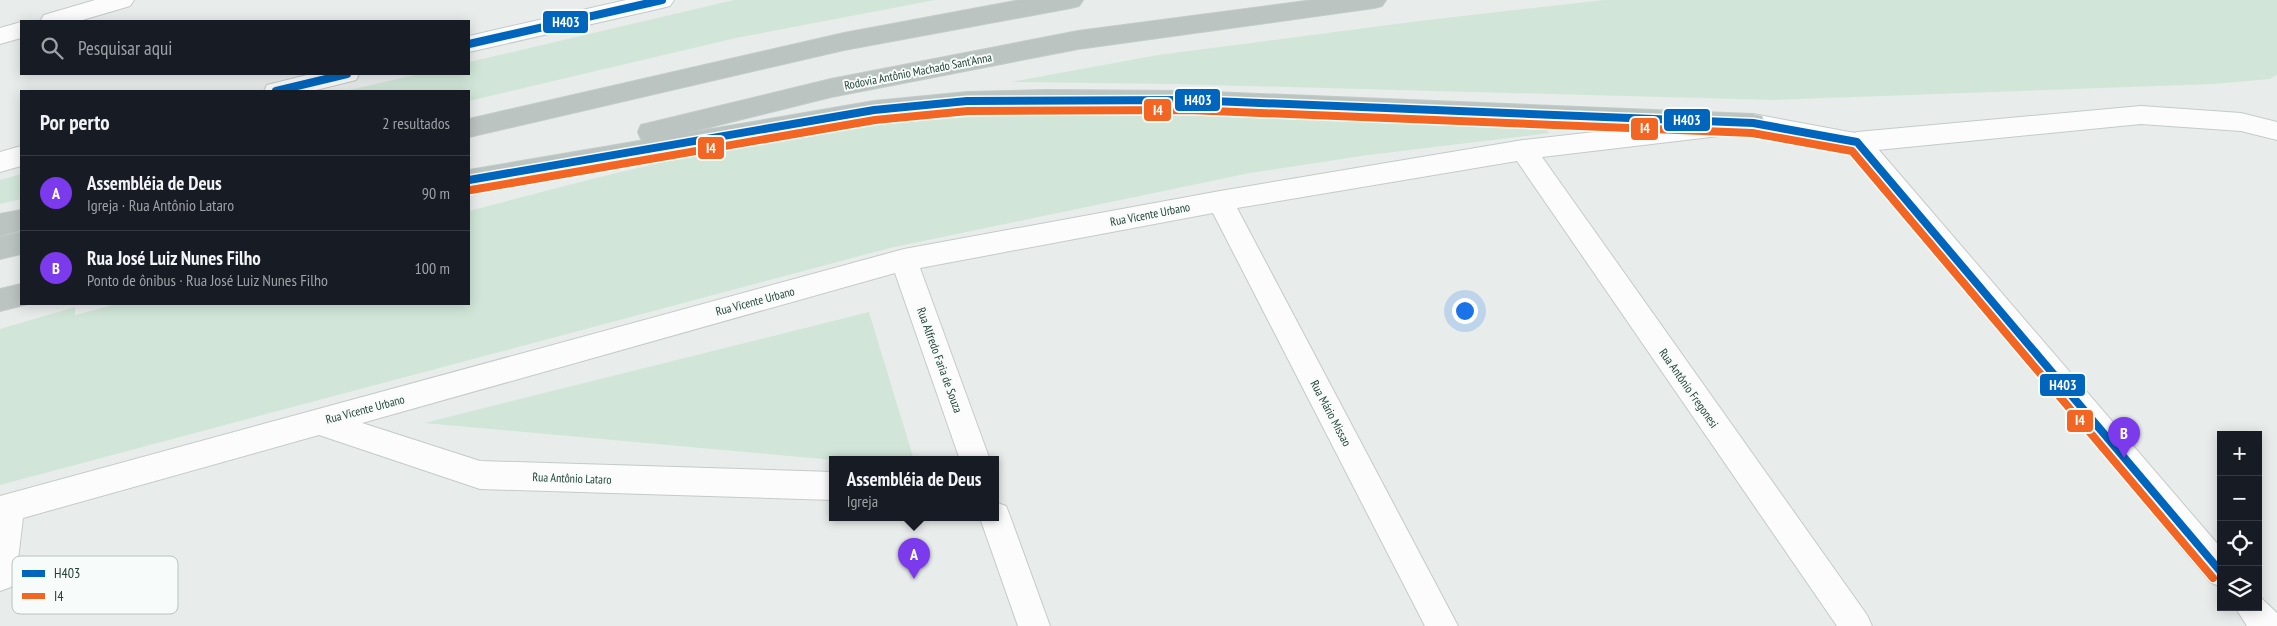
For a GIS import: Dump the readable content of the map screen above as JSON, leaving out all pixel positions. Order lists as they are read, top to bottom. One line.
{"streets":{"highway":["Rodovia Antônio Machado Sant'Anna"],"street":["Rua Vicente Urbano","Rua Alfredo Faria de Souza","Rua Antônio Fregonesi","Rua Mário Missao","Rua Antônio Lataro"]},"crossings":[["Rua Vicente Urbano","Rua Alfredo Faria de Souza"],["Rua Vicente Urbano","Rua Antônio Fregonesi"],["Rua Vicente Urbano","Rua Mário Missao"],["Rua Vicente Urbano","Rua Antônio Lataro"]],"lines":["transit line H403","transit line I4"],"legend":["H403","I4"],"page":{"search":"Pesquisar aqui","heading":["Por perto","2 resultados"],"list":[{"mark":"A","name":"Assembléia de Deus","note":"Igreja · Rua Antônio Lataro","value":"90 m"},{"mark":"B","name":"Rua José Luiz Nunes Filho","note":"Ponto de ônibus · Rua José Luiz Nunes Filho","value":"100 m"}],"pins":["B","A"],"map_buttons":["+","−"],"popup":["Assembléia de Deus","Igreja"]}}
